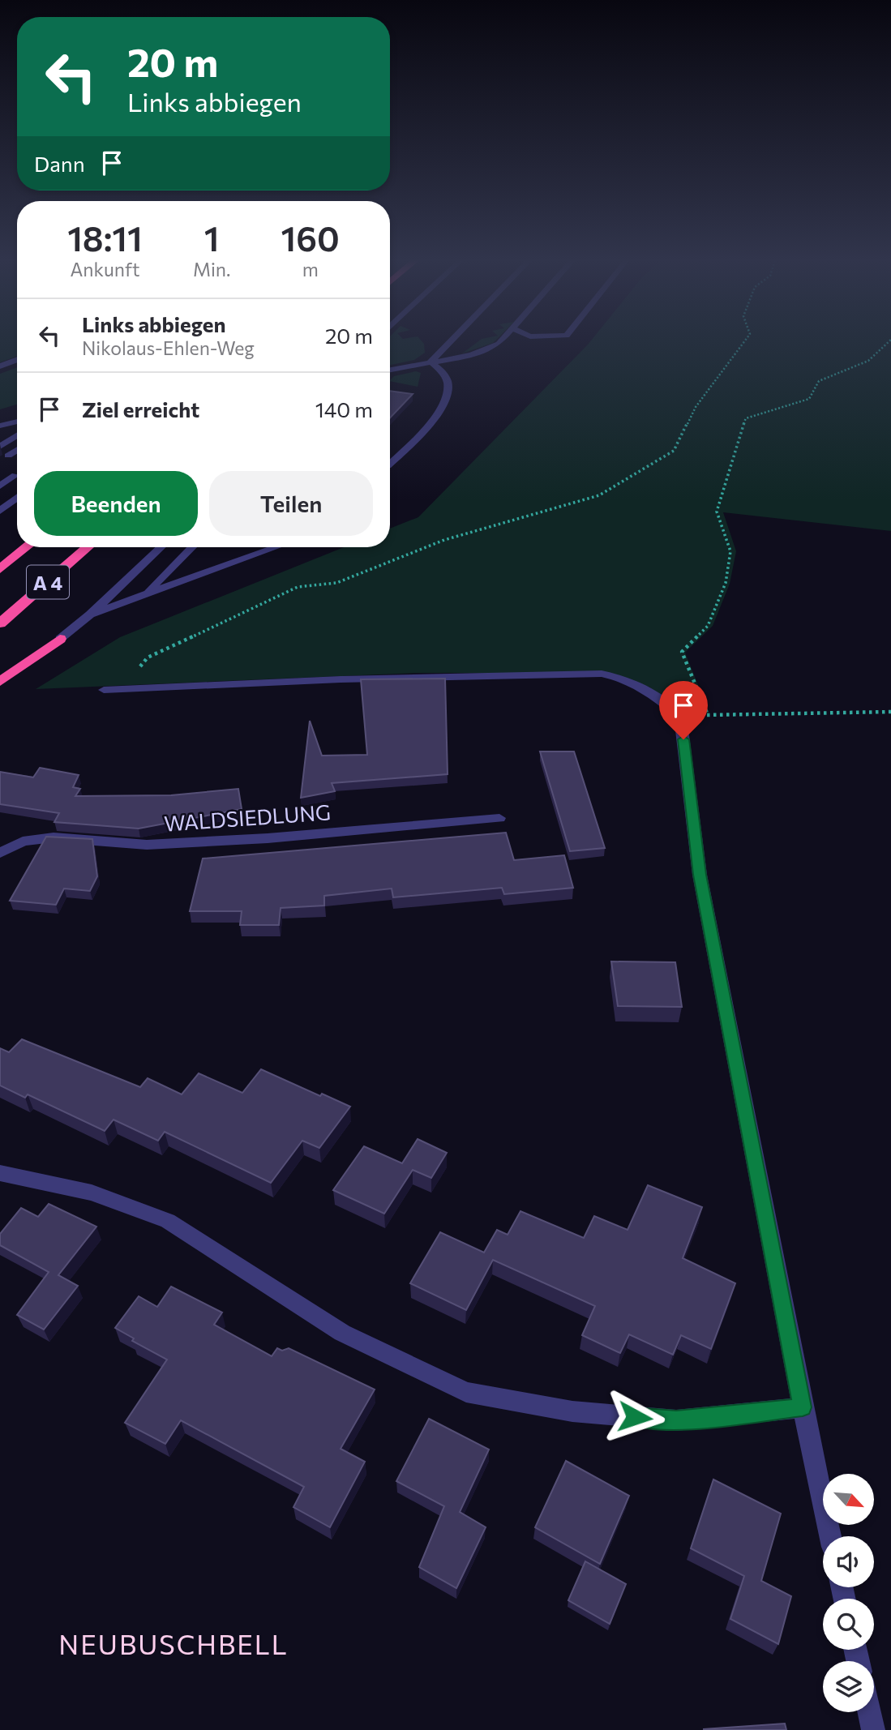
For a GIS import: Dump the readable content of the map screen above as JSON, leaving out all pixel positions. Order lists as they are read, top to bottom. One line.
{"streets":{"highway":["A 4"],"street":["WALDSIEDLUNG"]},"districts":["NEUBUSCHBELL"],"north":"bottom right","page":{"turn":["20 m","Links abbiegen"],"then":"Dann","eta":["18:11","Ankunft","1","Min.","160","m"],"list":[{"name":"Links abbiegen","note":"Nikolaus-Ehlen-Weg","value":"20 m"},{"name":"Ziel erreicht","value":"140 m"}],"buttons":["Beenden","Teilen"]}}
